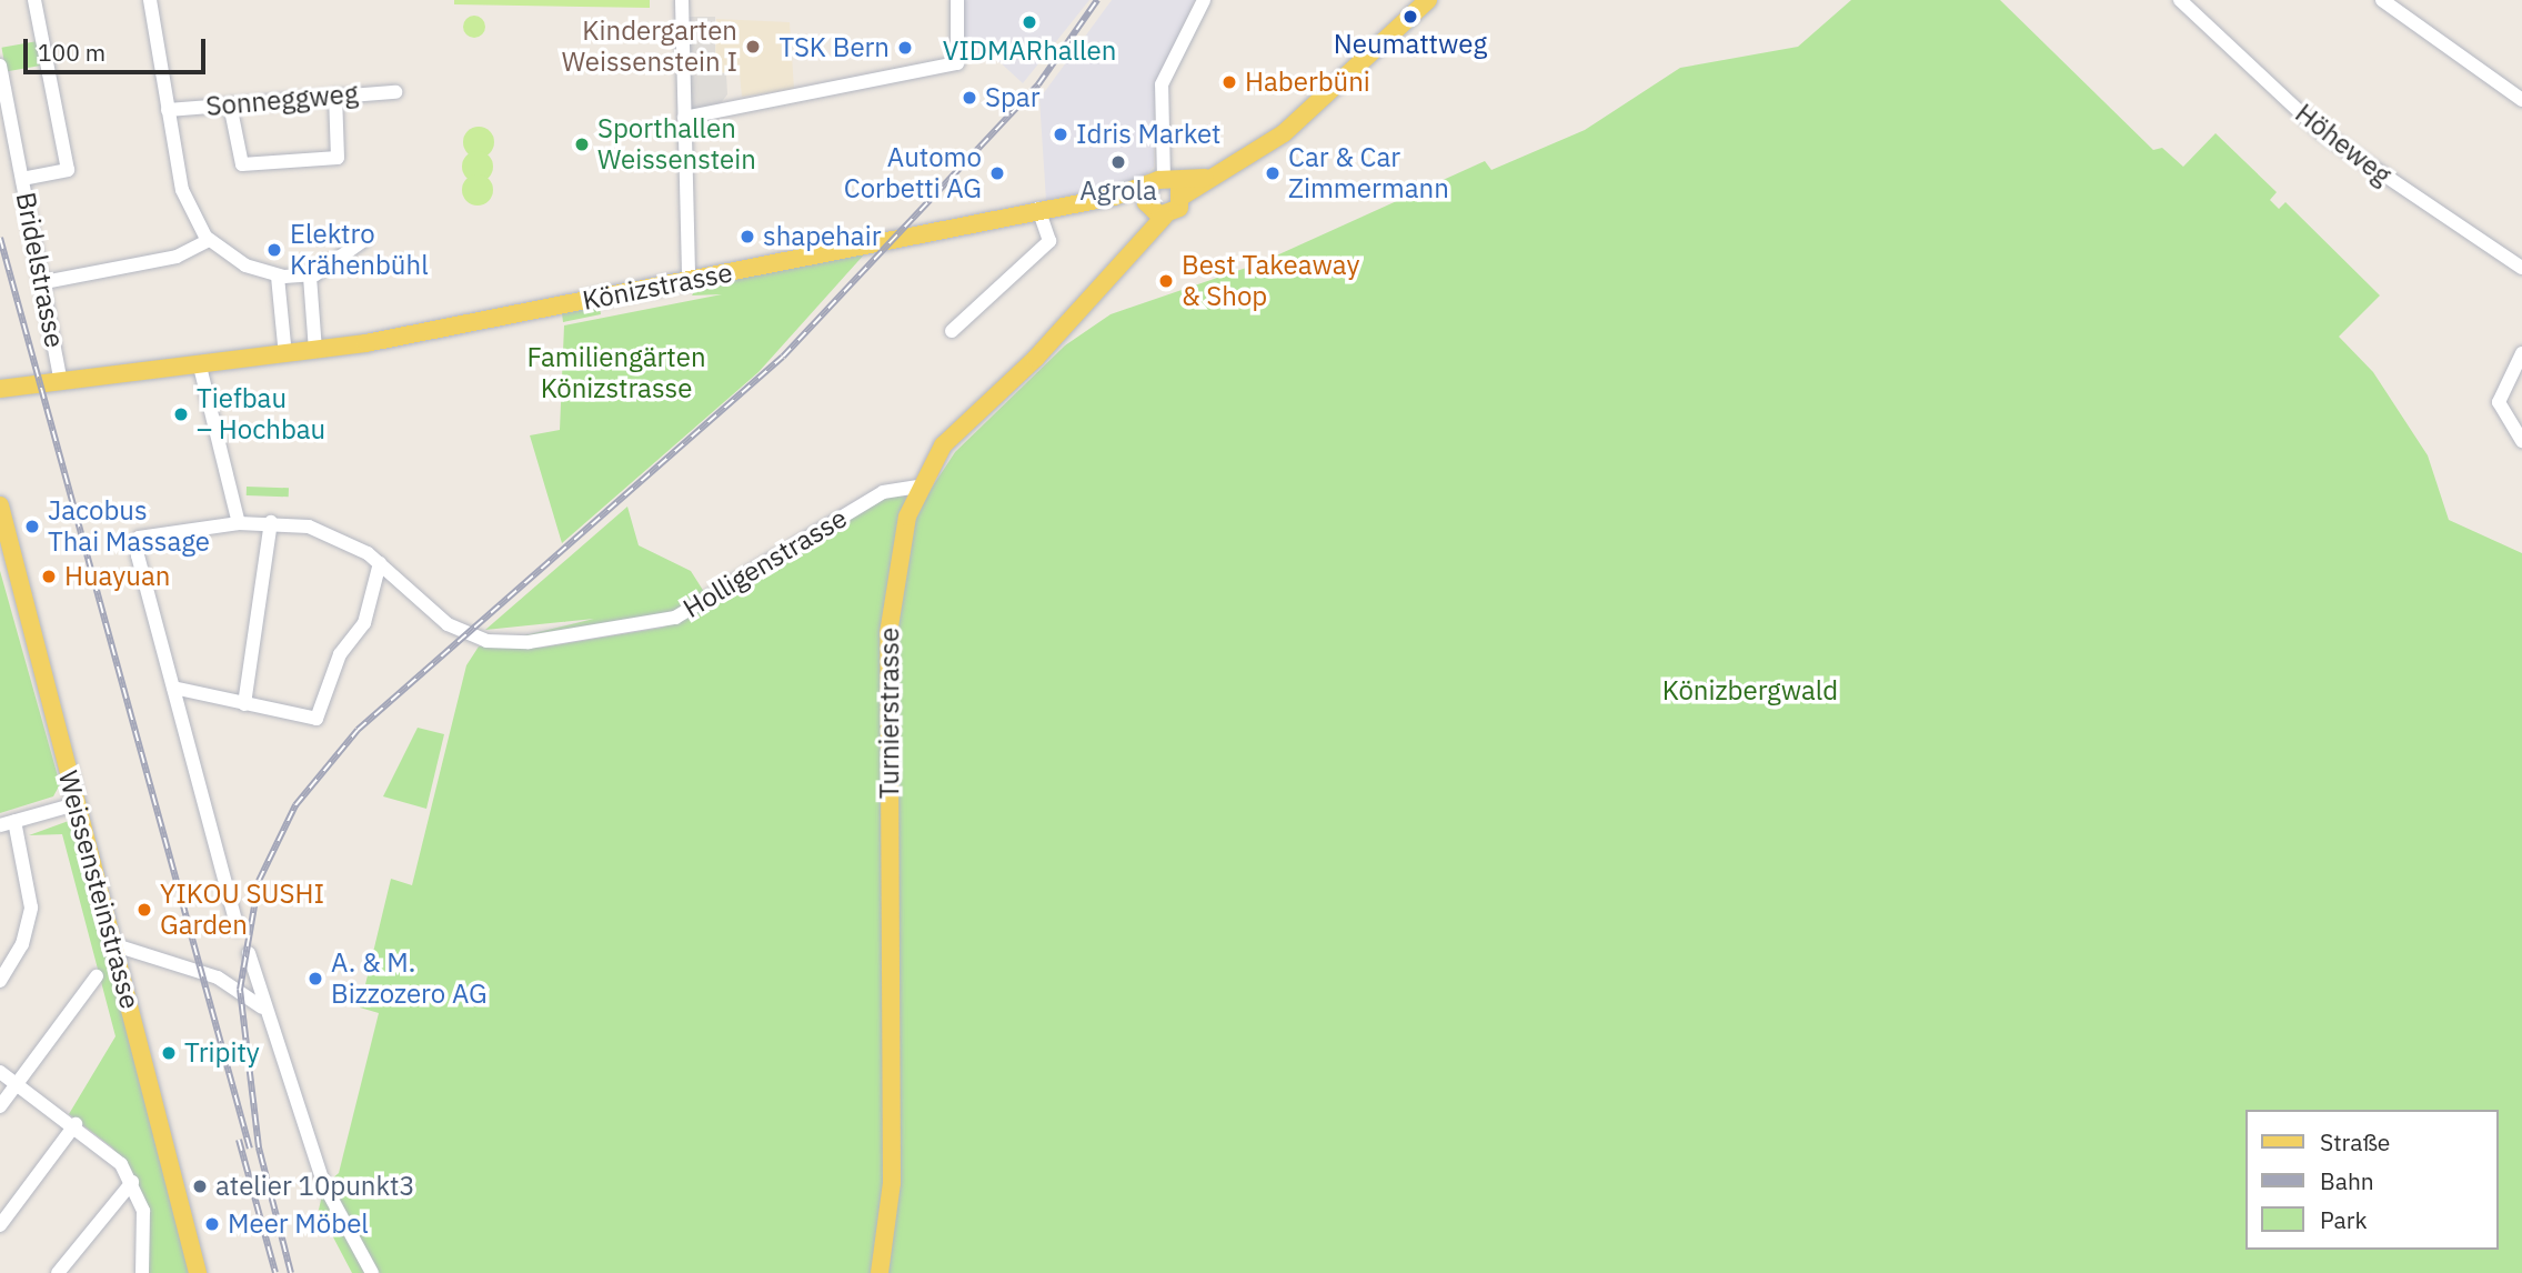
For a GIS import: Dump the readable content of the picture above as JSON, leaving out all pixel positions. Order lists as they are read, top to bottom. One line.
{"streets":{"main road":["Könizstrasse","Turnierstrasse","Weissensteinstrasse"],"street":["Sonneggweg","Höheweg","Bridelstrasse","Holligenstrasse"]},"crossings":[["Bridelstrasse","Könizstrasse"],["Könizstrasse","Turnierstrasse"],["Holligenstrasse","Turnierstrasse"]],"parks":["Familiengärten Könizstrasse","Könizbergwald"],"places":["Neumattweg","VIDMARhallen","Kindergarten Weissenstein I","TSK Bern","Haberbüni","Spar","Idris Market","Sporthallen Weissenstein","Agrola","Automo Corbetti AG","Car & Car Zimmermann","shapehair","Elektro Krähenbühl","Best Takeaway & Shop","Tiefbau – Hochbau","Jacobus Thai Massage","Huayuan","YIKOU SUSHI Garden","A. & M. Bizzozero AG","Tripity","atelier 10punkt3","Meer Möbel"],"legend":["Straße","Bahn","Park"],"scale_bar":"100 m"}
